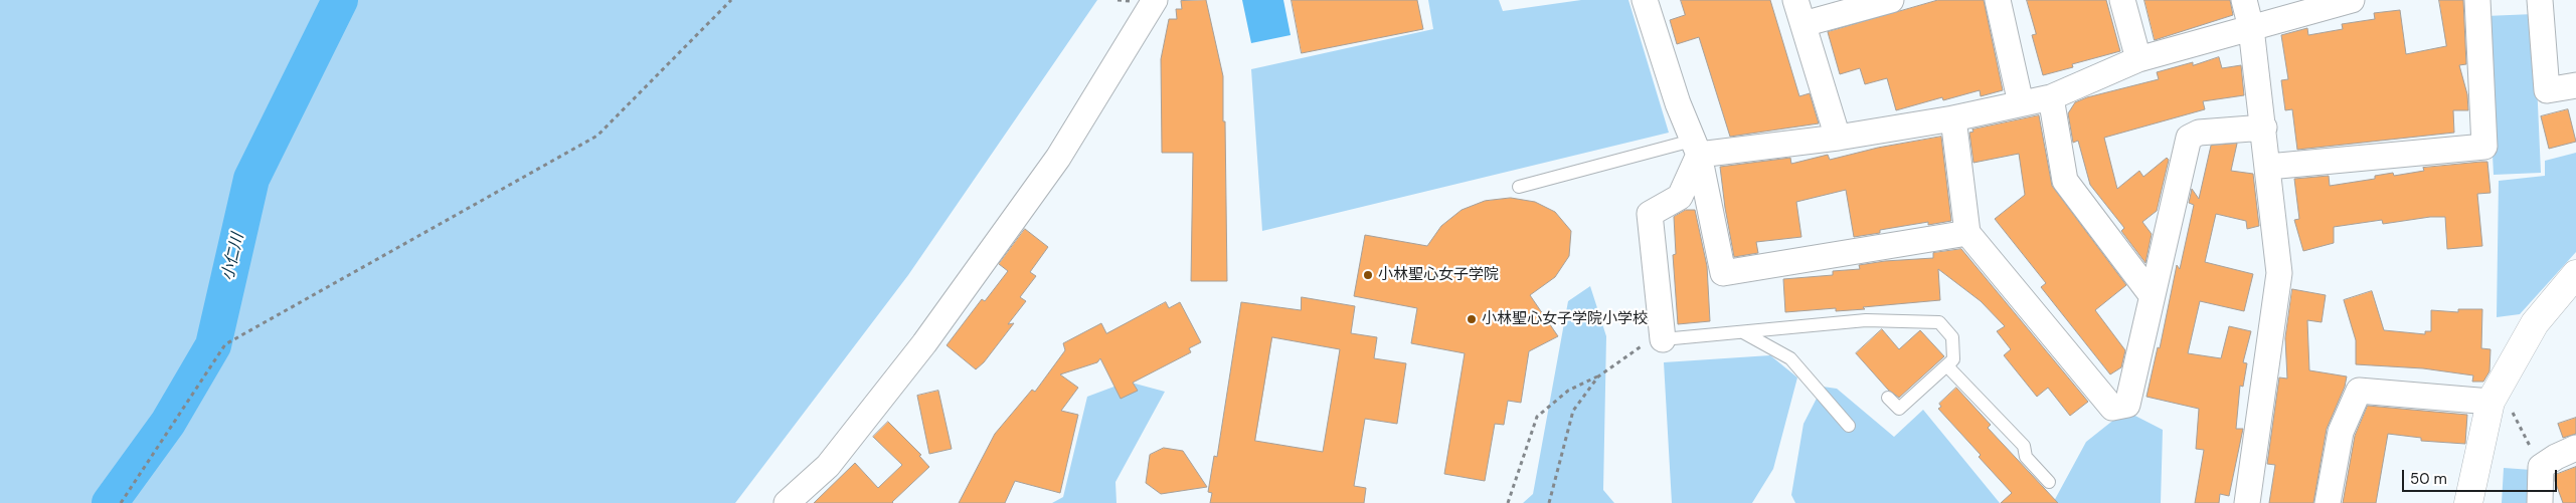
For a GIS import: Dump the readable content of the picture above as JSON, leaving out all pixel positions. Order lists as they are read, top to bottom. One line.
{"water":["小仁川"],"places":["小林聖心女子学院","小林聖心女子学院小学校"],"scale_bar":"50 m"}
